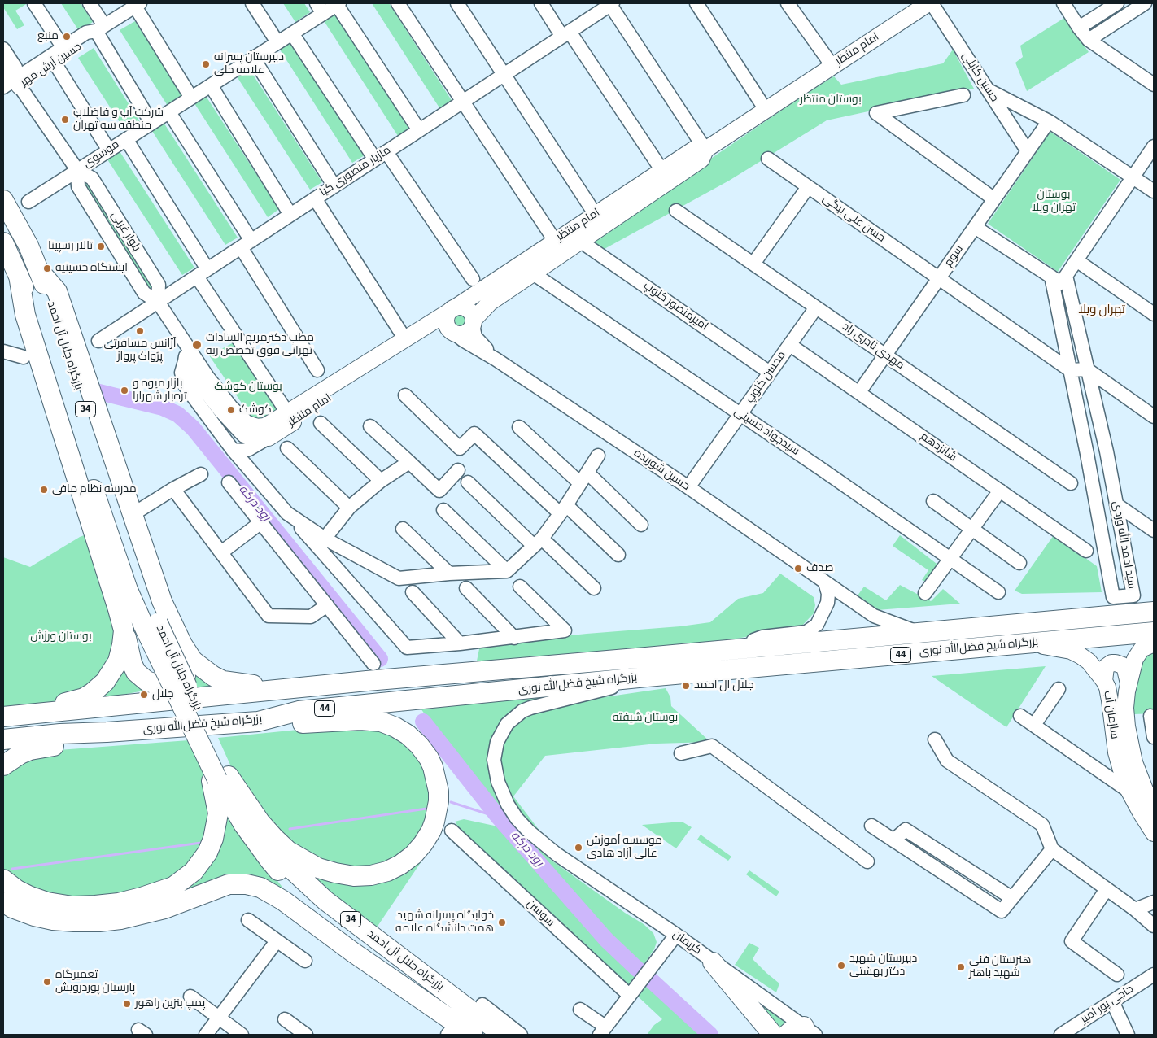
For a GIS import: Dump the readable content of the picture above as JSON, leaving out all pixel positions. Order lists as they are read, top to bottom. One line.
{"streets":{"highway":["بزرگراه جلال آل احمد","34","بزرگراه شیخ فضل‌الله نوری","44"],"main road":["امام منتظر","سازمان آب"],"street":["حسین آرش مهر","حسین کابلی","موسوی","مازیار منصوری کیا","حسن علی بیگی","بلوار غربی","سوم","امیرمنصور کلوپ","مهدی نادری راد","محسن کلوپ","سیدجواد حسینی","شانزدهم","حسین شوریده","سید احمد الله وردی","سوسن","کریمان","حاجی پور امیر"]},"crossings":[["امام منتظر","بلوار غربی"],["امام منتظر","امیرمنصور کلوپ"],["امام منتظر","سیدجواد حسینی"],["امام منتظر","حسین شوریده"],["حسین آرش مهر","بلوار غربی"],["حسین کابلی","سوم"],["موسوی","بلوار غربی"],["مازیار منصوری کیا","بلوار غربی"],["حسن علی بیگی","سوم"],["حسن علی بیگی","سید احمد الله وردی"],["سوم","مهدی نادری راد"],["سوم","شانزدهم"],["امیرمنصور کلوپ","محسن کلوپ"],["مهدی نادری راد","محسن کلوپ"],["محسن کلوپ","سیدجواد حسینی"],["محسن کلوپ","شانزدهم"],["محسن کلوپ","حسین شوریده"],["حسین شوریده","بزرگراه شیخ فضل‌الله نوری"],["بزرگراه شیخ فضل‌الله نوری","سازمان آب"],["بزرگراه شیخ فضل‌الله نوری","کریمان"]],"districts":["تهران ویلا"],"water":["رود درکه"],"parks":["بوستان منتظر","بوستان تهران ویلا","بوستان کوشک","بوستان ورزش","بوستان شیفته"],"places":["منبع","دبیرستان پسرانه علامه حلی","شرکت آب و فاضلاب منطقه سه تهران","تالار رسپینا","ایستگاه حسینیه","آژانس مسافرتی پژواک پرواز","مطب دكترمريم السادات تهرانی فوق تخصص ریه","بازار میوه و تره‌بار شهرآرا","کوشک","مدرسه نظام مافی","صدف","جلال ال احمد","جلال","موسسه آموزش عالی آزاد هادی","خوابگاه پسرانه شهید همت دانشگاه علامه","دبیرستان شهید دکتر بهشتی","هنرستان فنی شهید باهنر","تعمیرگاه پارسیان پوردرویش","پمپ بنزین راهور"]}
